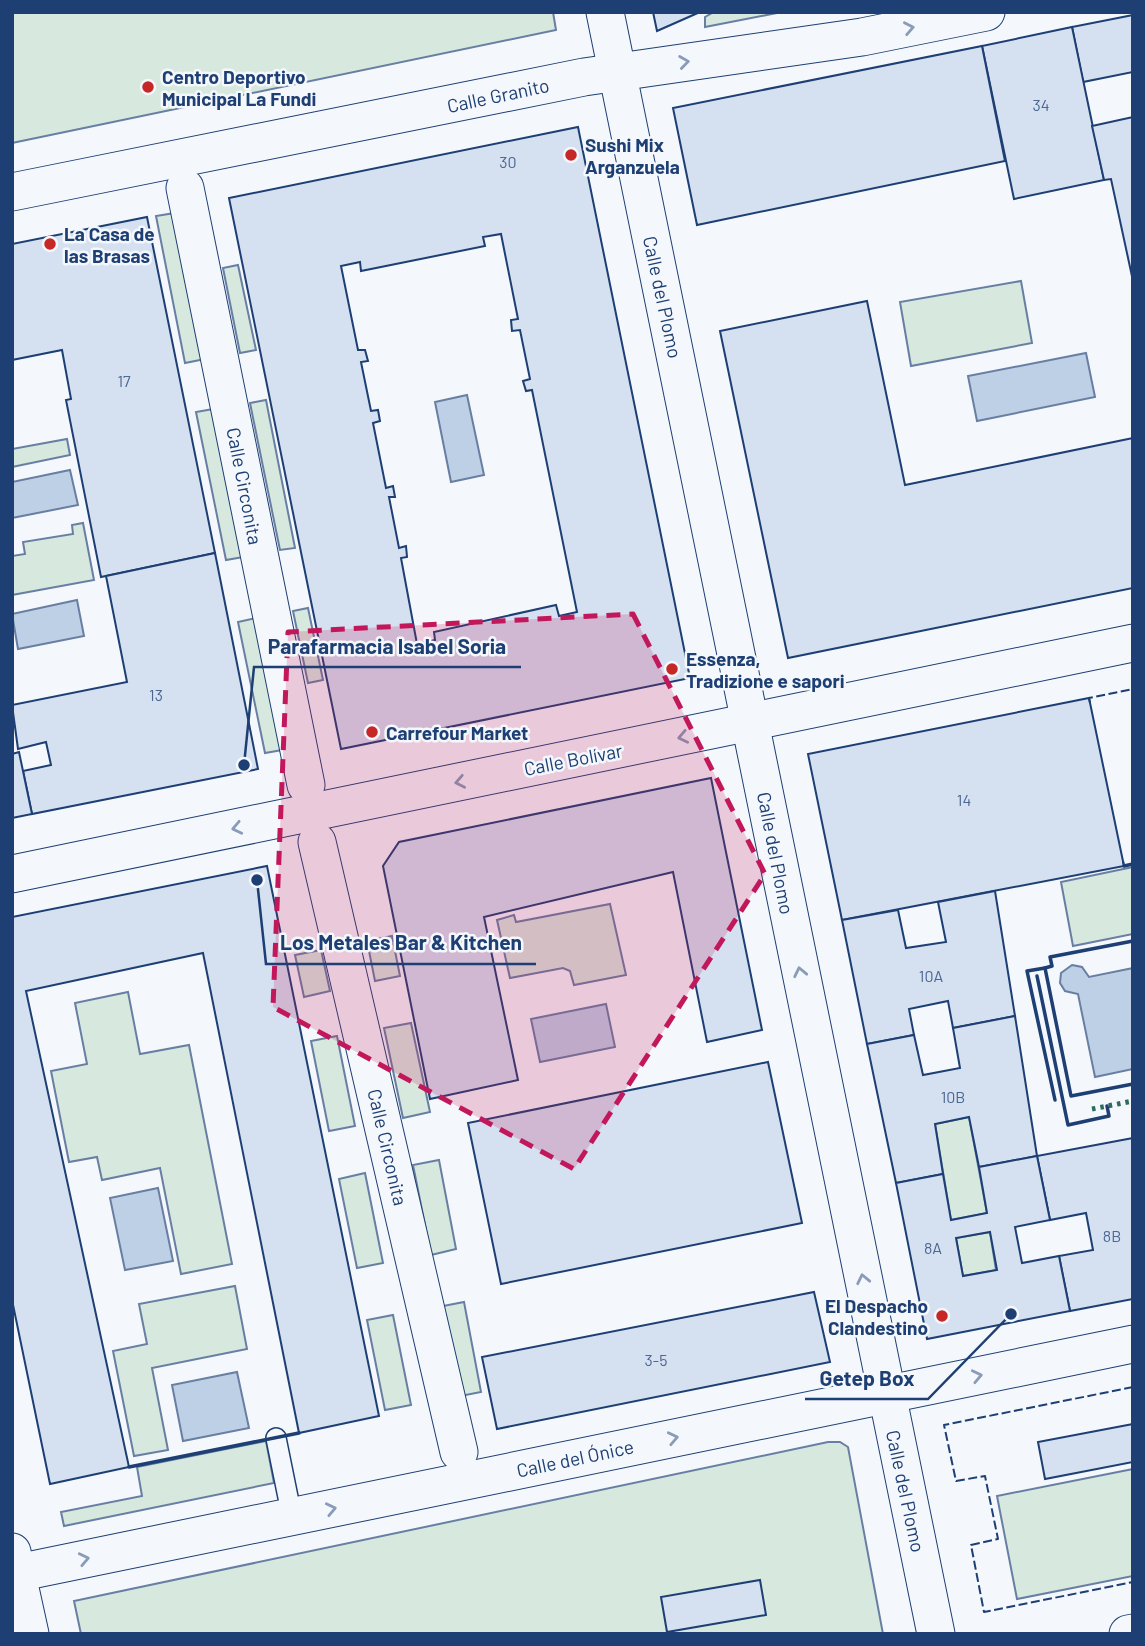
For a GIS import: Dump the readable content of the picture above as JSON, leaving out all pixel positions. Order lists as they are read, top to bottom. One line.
{"streets":{"street":["Calle Granito","Calle del Plomo","Calle Circonita","Calle Bolívar","Calle del Ónice"]},"crossings":[["Calle Granito","Calle del Plomo"],["Calle del Plomo","Calle Bolívar"],["Calle del Plomo","Calle del Ónice"]],"one_way":["Calle Granito","Calle del Plomo","Calle Bolívar","Calle del Ónice"],"places":["Centro Deportivo Municipal La Fundi","Sushi Mix Arganzuela","La Casa de las Brasas","Essenza, Tradizione e sapori","Carrefour Market","Parafarmacia Isabel Soria","Los Metales Bar & Kitchen","Getep Box","El Despacho Clandestino"],"house_numbers":["34","30","17","13","14","10A","10B","8B","8A","3-5"]}
